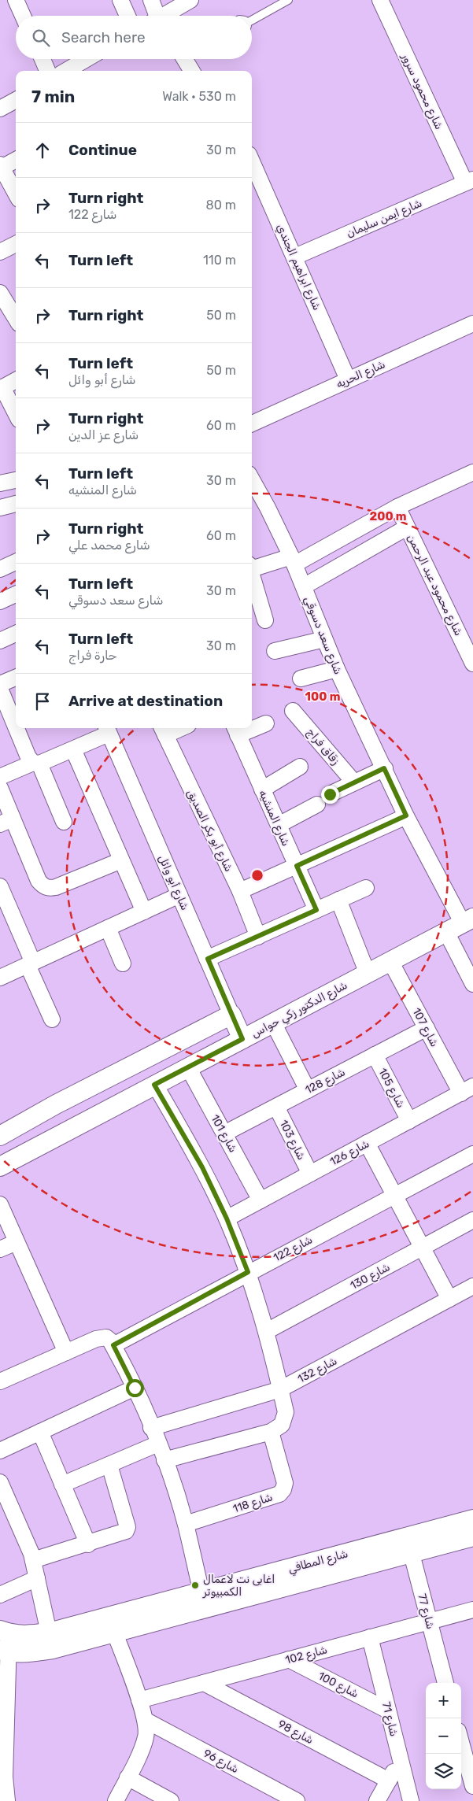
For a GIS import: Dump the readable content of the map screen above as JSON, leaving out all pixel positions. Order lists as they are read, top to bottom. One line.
{"streets":{"street":["شارع محمود سرور","شارع ايمن سليمان","شارع ابراهيم الجندي","شارع الحريه","شارع محمود عبد الرحمن","شارع سعد دسوقي","زقاق فراج","شارع المنشيه","شارع أبو بكر الصديق","شارع أبو وائل","شارع الدكتور زكي حواس","شارع 107","شارع 128","شارع 105","شارع 101","شارع 103","شارع 126","شارع 122","شارع 130","شارع 132","شارع 118","شارع المطافي","شارع 77","شارع 102","شارع 100","شارع 71","شارع 98","شارع 96"]},"crossings":[["شارع محمود سرور","شارع ايمن سليمان"],["شارع ايمن سليمان","شارع ابراهيم الجندي"],["شارع ابراهيم الجندي","شارع الحريه"],["شارع سعد دسوقي","شارع الدكتور زكي حواس"],["شارع أبو وائل","شارع الدكتور زكي حواس"],["شارع الدكتور زكي حواس","شارع 107"],["شارع الدكتور زكي حواس","شارع 101"],["شارع 107","شارع 128"],["شارع 107","شارع 126"],["شارع 128","شارع 105"],["شارع 128","شارع 101"],["شارع 128","شارع 103"],["شارع 105","شارع 126"],["شارع 101","شارع 126"],["شارع 103","شارع 126"],["شارع المطافي","شارع 77"],["شارع 77","شارع 102"],["شارع 102","شارع 100"],["شارع 102","شارع 71"],["شارع 102","شارع 98"],["شارع 100","شارع 71"]],"places":["اغابى نت لاعمال الكمبيوتر"],"page":{"search":"Search here","heading":["7 min","Walk · 530 m"],"list":[["Continue","30 m"],["Turn right","شارع 122","80 m"],["Turn left","110 m"],["Turn right","50 m"],["Turn left","شارع أبو وائل","50 m"],["Turn right","شارع عز الدين","60 m"],["Turn left","شارع المنشيه","30 m"],["Turn right","شارع محمد علي","60 m"],["Turn left","شارع سعد دسوقي","30 m"],["Turn left","حارة فراج","30 m"],"Arrive at destination"],"map_buttons":["+","−"]},"rings":["200 m","100 m"]}
